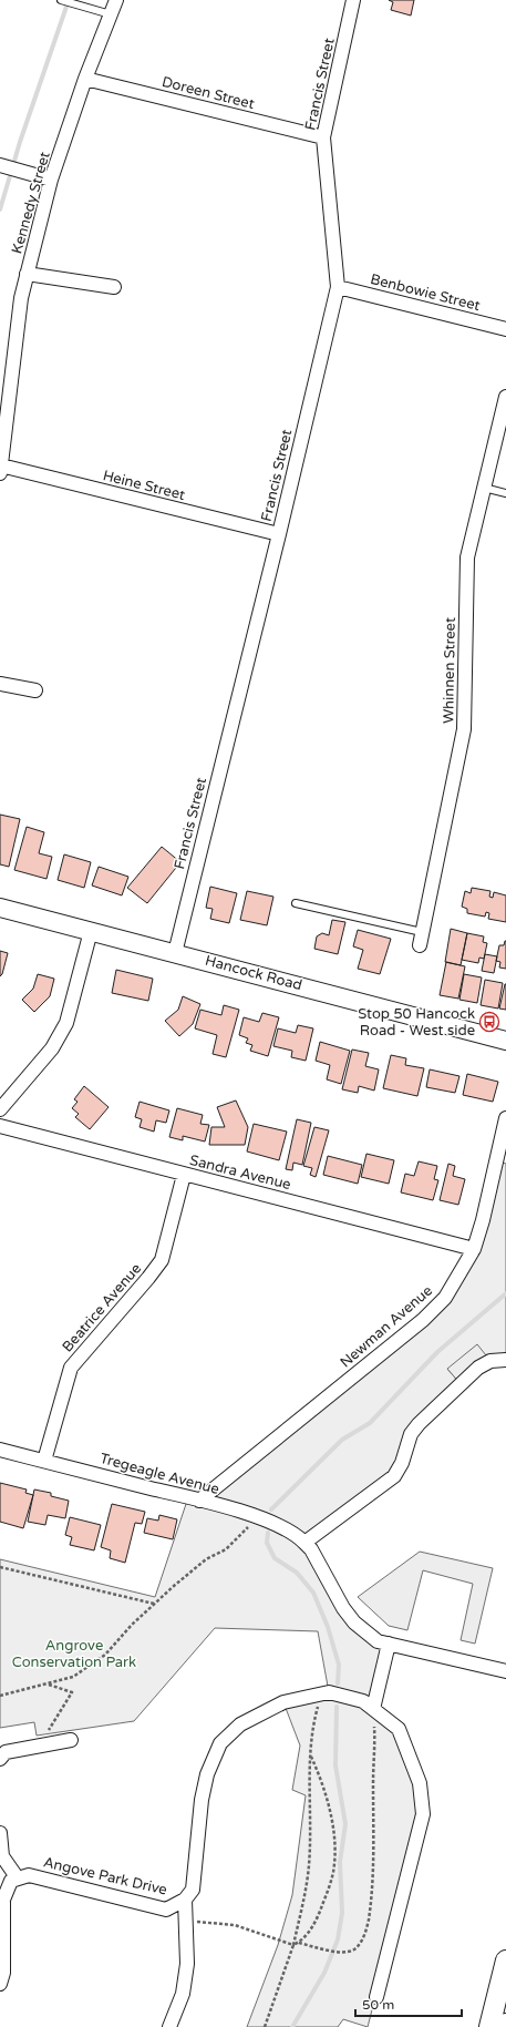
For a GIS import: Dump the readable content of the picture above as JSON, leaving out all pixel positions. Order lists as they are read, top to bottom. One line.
{"streets":{"main road":["Hancock Road"],"street":["Francis Street","Doreen Street","Kennedy Street","Benbowie Street","Heine Street","Whinnen Street","Sandra Avenue","Beatrice Avenue","Newman Avenue","Tregeagle Avenue","Angove Park Drive"]},"crossings":[["Francis Street","Doreen Street"],["Francis Street","Benbowie Street"],["Francis Street","Heine Street"],["Francis Street","Hancock Road"],["Doreen Street","Kennedy Street"],["Kennedy Street","Heine Street"],["Sandra Avenue","Beatrice Avenue"],["Sandra Avenue","Newman Avenue"],["Beatrice Avenue","Tregeagle Avenue"],["Newman Avenue","Tregeagle Avenue"]],"parks":["Angrove Conservation Park"],"places":{"bus stop":["Stop 50 Hancock Road - West side"]},"scale_bar":"50 m"}
